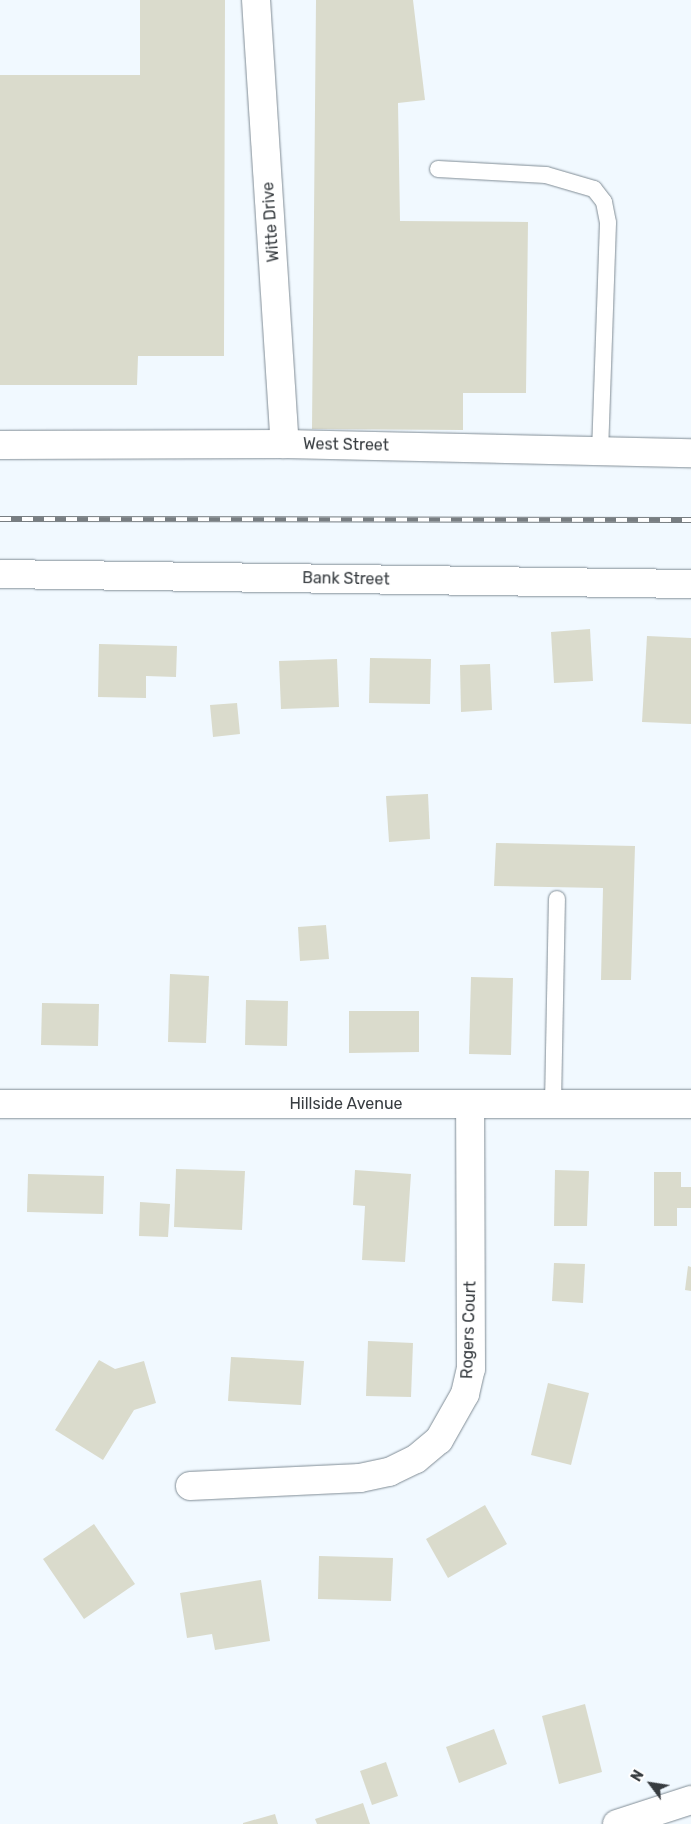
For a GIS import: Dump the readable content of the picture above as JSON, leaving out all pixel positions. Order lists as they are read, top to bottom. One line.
{"streets":{"street":["Witte Drive","West Street","Bank Street","Hillside Avenue","Rogers Court"]},"crossings":[["Witte Drive","West Street"],["Hillside Avenue","Rogers Court"]],"north":"top left"}
